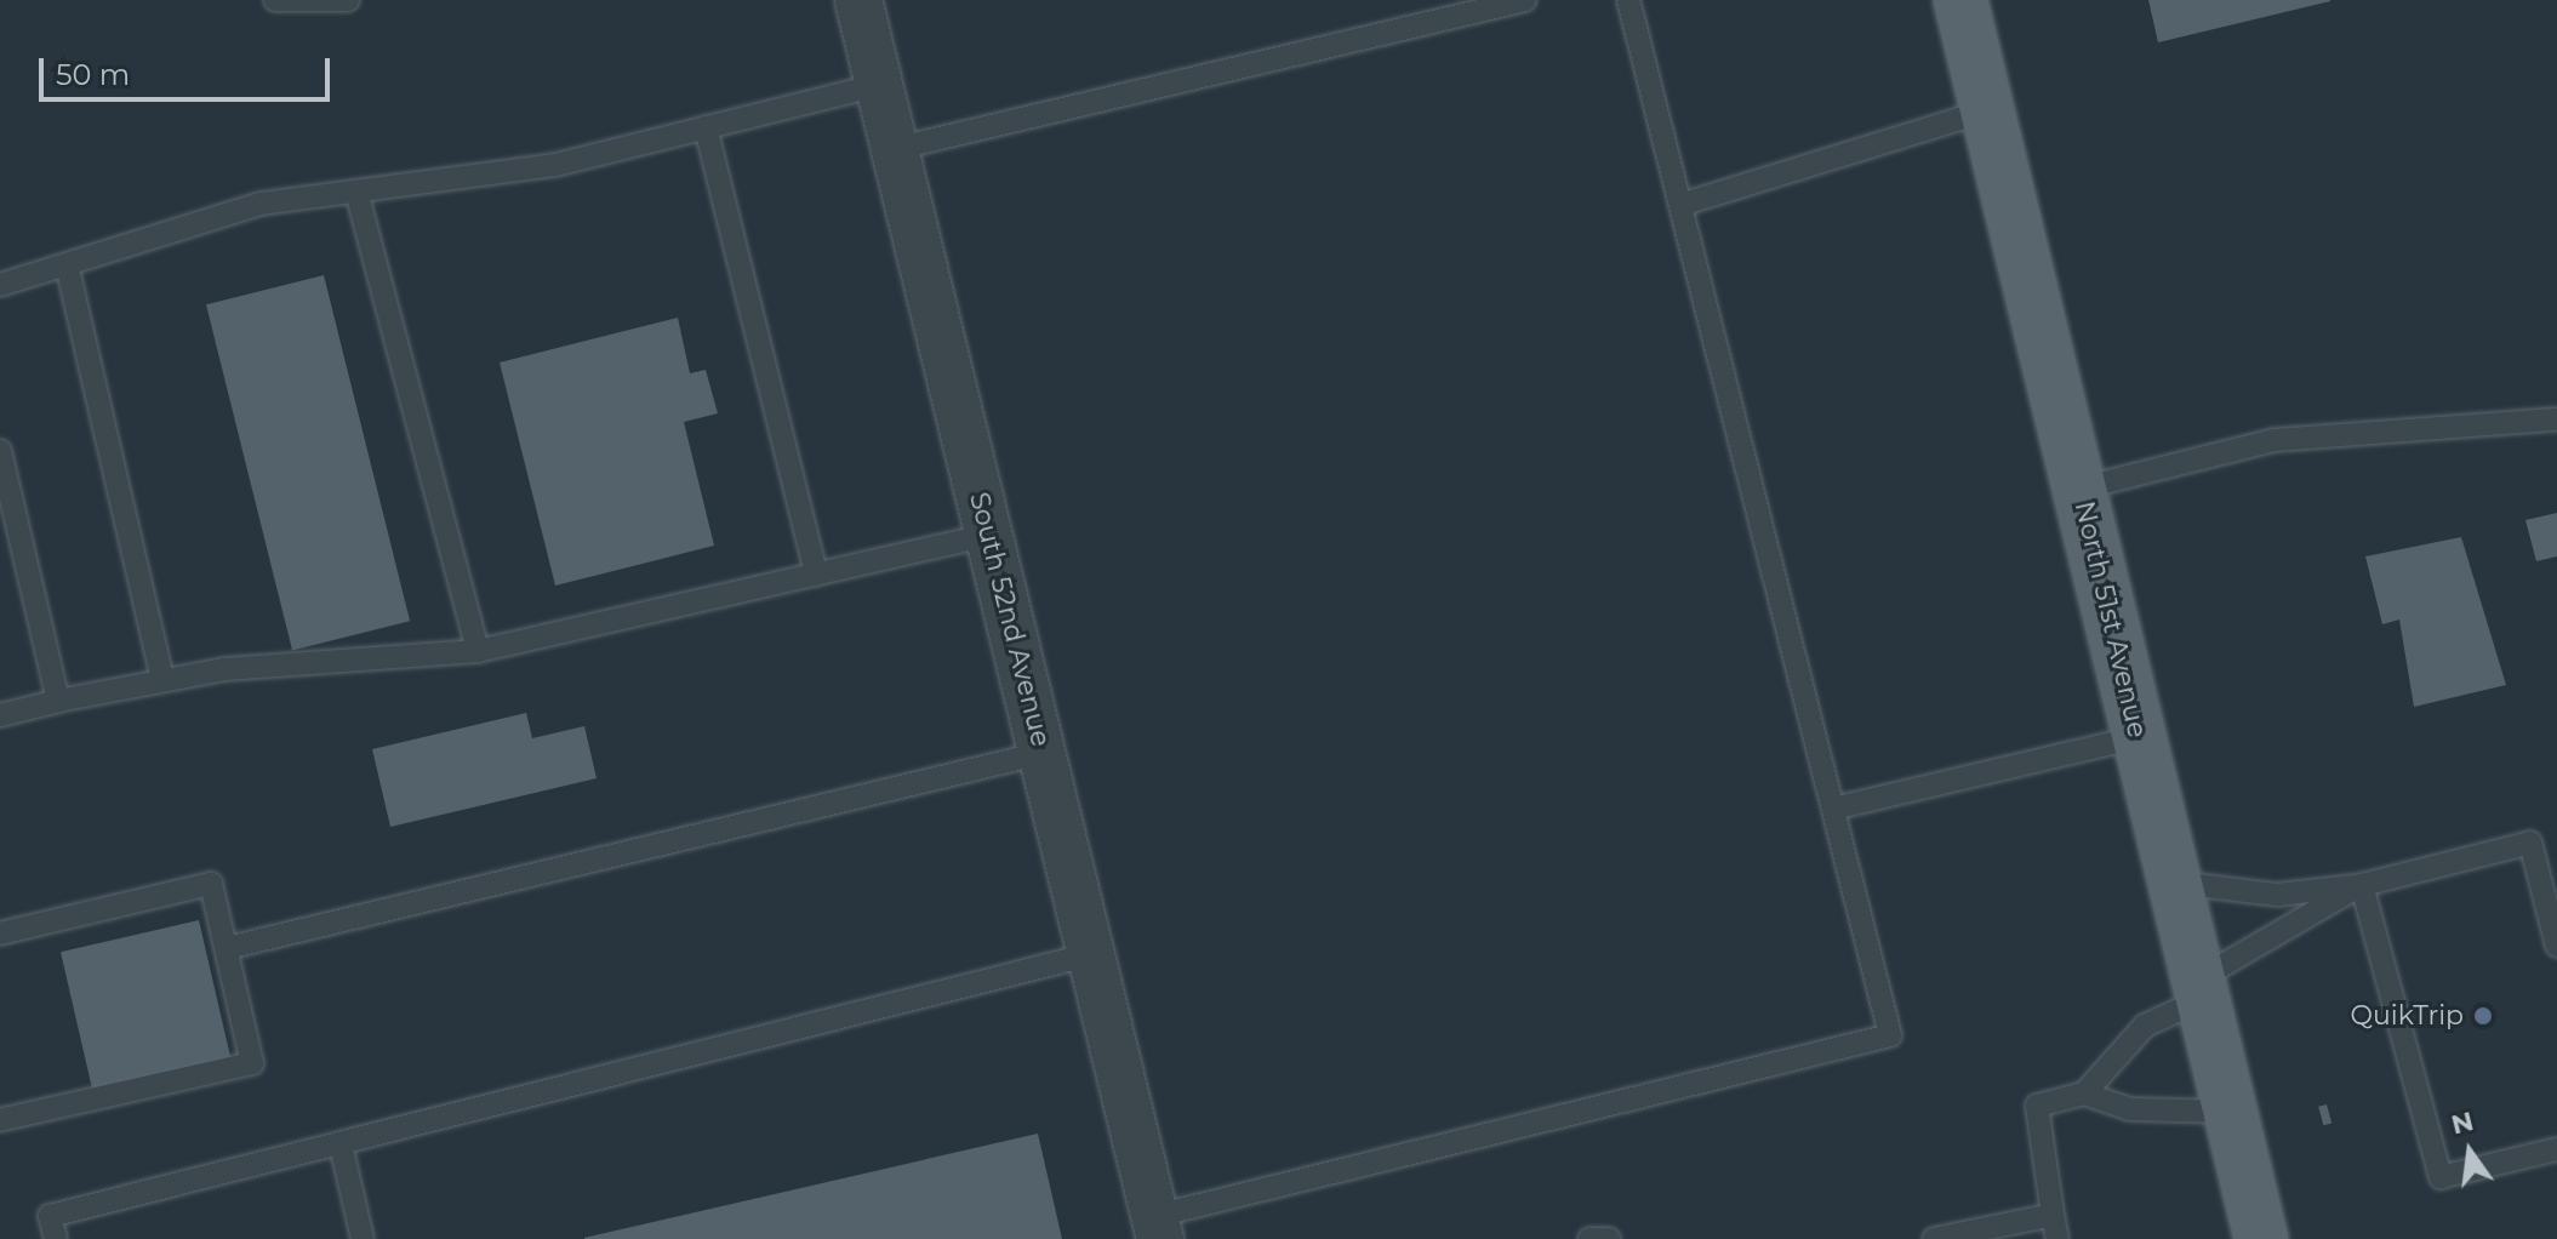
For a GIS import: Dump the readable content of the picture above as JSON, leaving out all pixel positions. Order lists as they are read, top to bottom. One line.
{"streets":{"main road":["North 51st Avenue"],"street":["South 52nd Avenue"]},"places":["QuikTrip"],"scale_bar":"50 m","north":"top"}
